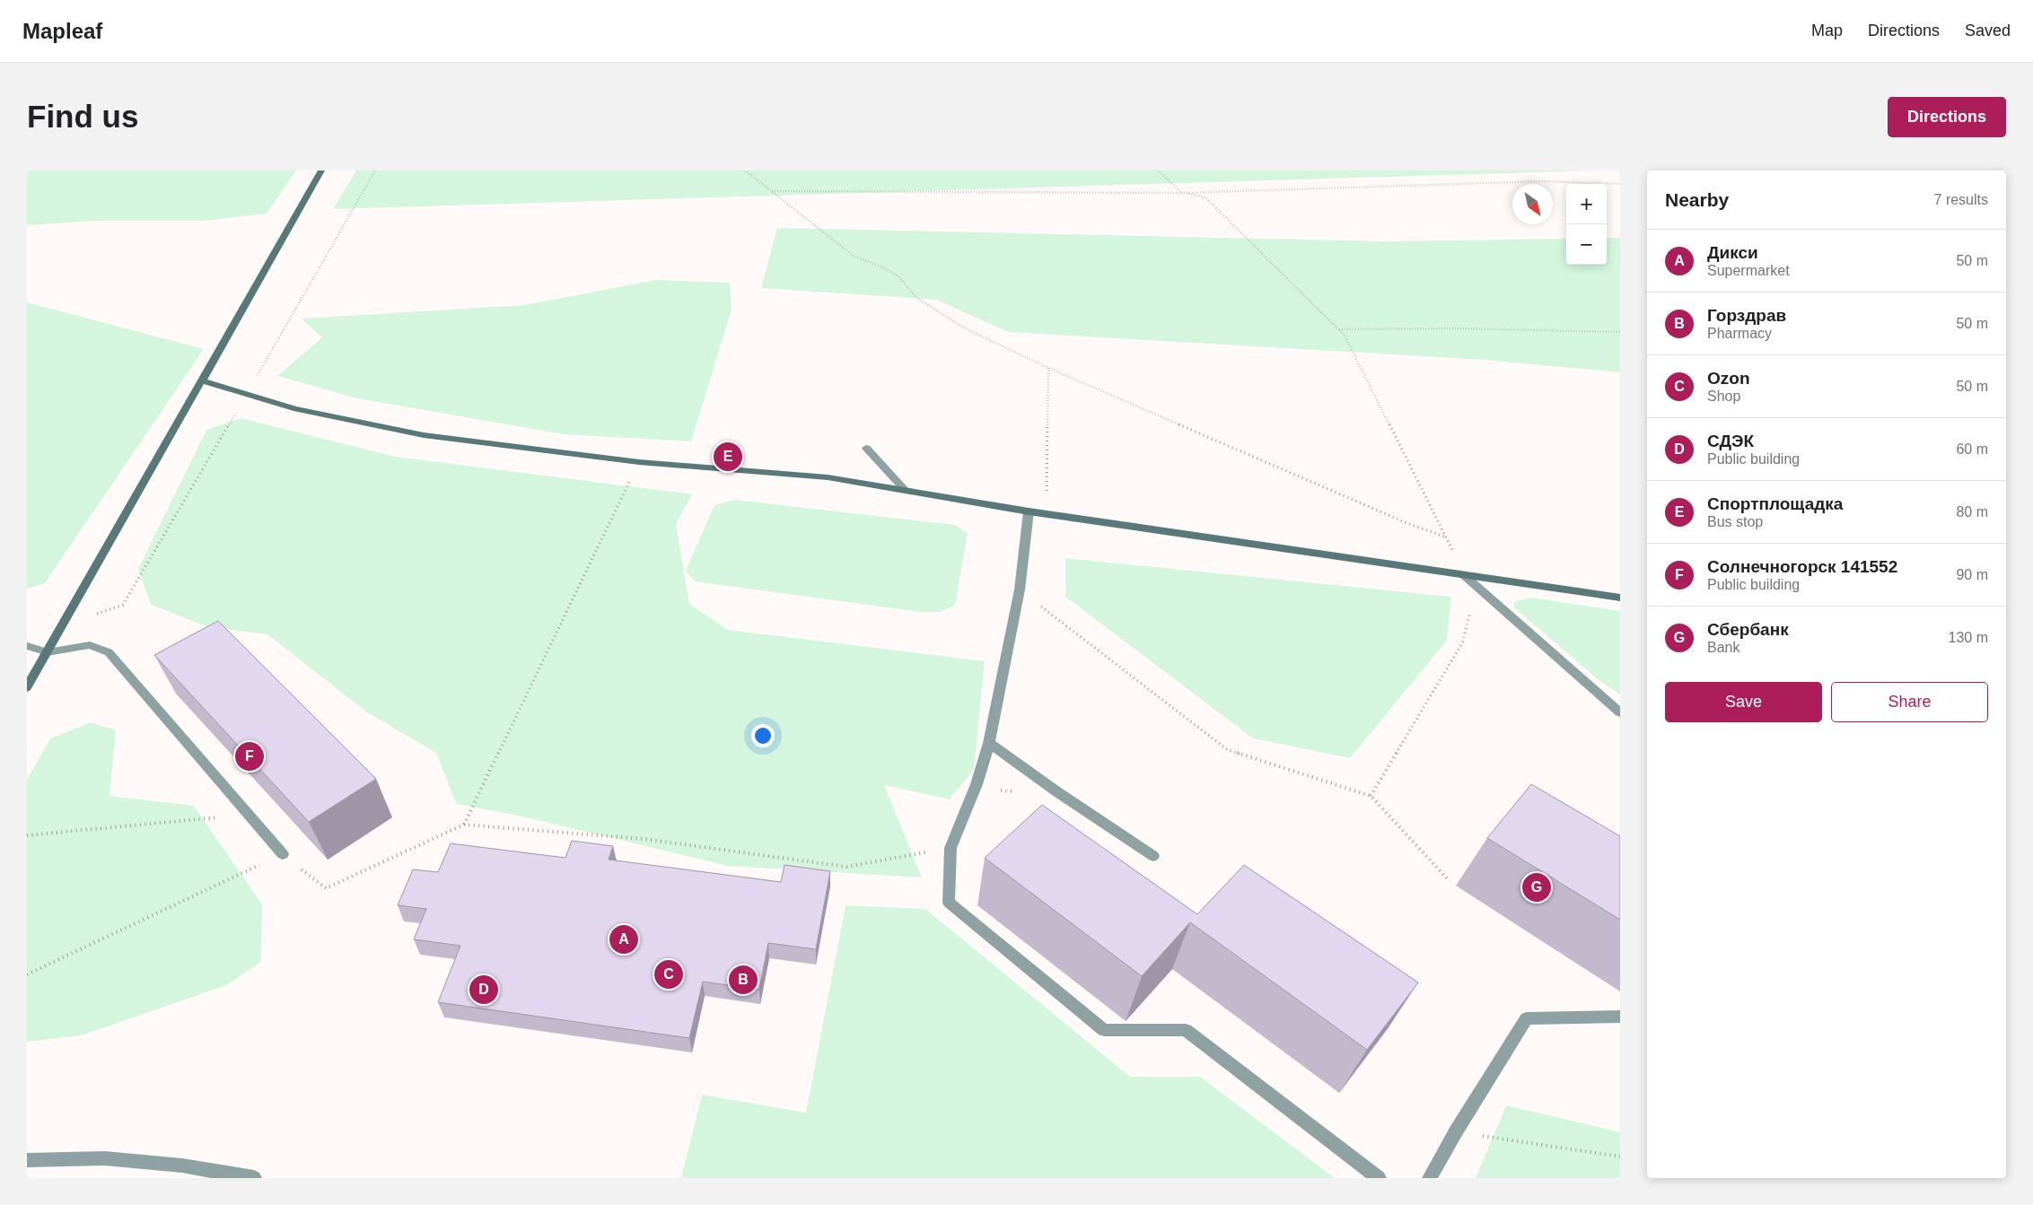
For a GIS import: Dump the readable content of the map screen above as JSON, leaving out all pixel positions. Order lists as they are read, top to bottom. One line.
{"north":"bottom right","page":{"header":"Mapleaf","nav":["Map","Directions","Saved"],"buttons":["Directions",["Save","Share"]],"title":"Find us","heading":["Nearby","7 results"],"map_buttons":["+","−"],"list":[{"mark":"A","name":"Дикси","note":"Supermarket","value":"50 m"},{"mark":"B","name":"Горздрав","note":"Pharmacy","value":"50 m"},{"mark":"C","name":"Ozon","note":"Shop","value":"50 m"},{"mark":"D","name":"СДЭК","note":"Public building","value":"60 m"},{"mark":"E","name":"Спортплощадка","note":"Bus stop","value":"80 m"},{"mark":"F","name":"Солнечногорск 141552","note":"Public building","value":"90 m"},{"mark":"G","name":"Сбербанк","note":"Bank","value":"130 m"}],"pins":["E","F","G","A","C","B","D"]}}
